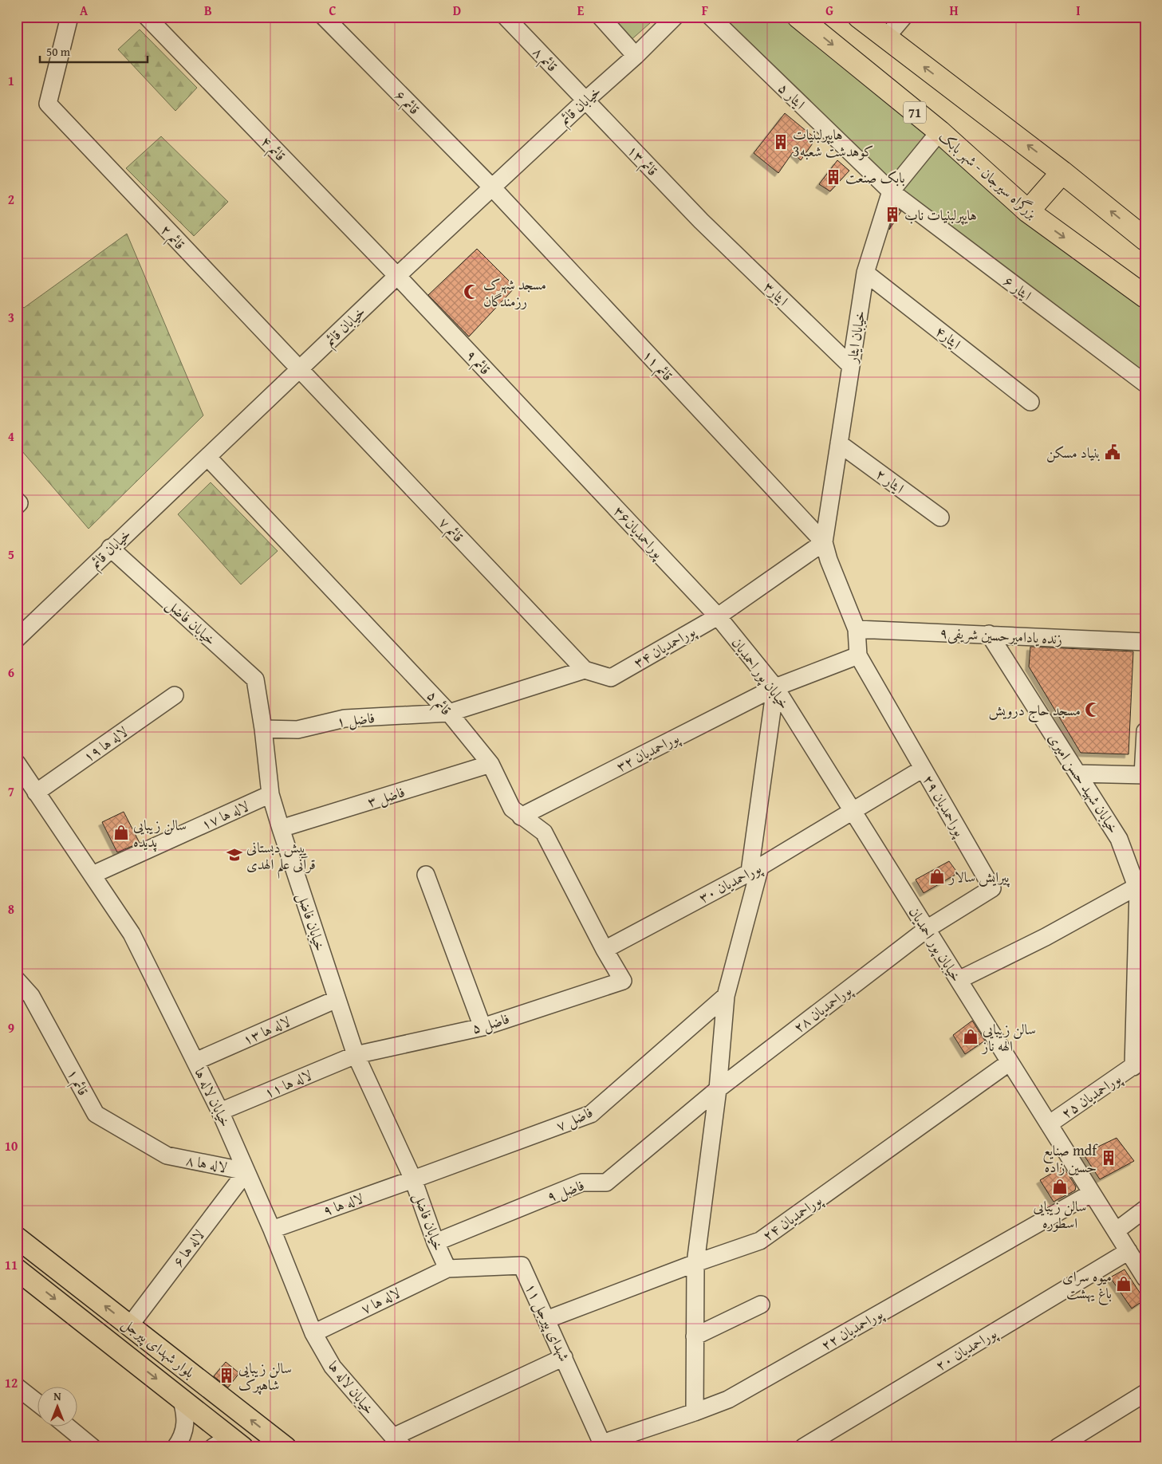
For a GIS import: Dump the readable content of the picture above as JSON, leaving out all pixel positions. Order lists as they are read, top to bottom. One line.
{"streets":{"highway":["71","بزرگراه سیرجان - شهر بابک"],"main road":["بلوار شهدای پیرجل"],"street":["قائم ۸","ایثار ۵","قائم ۶","خیابان قائم","قائم ۴","قائم ۱۳","قائم ۲","ایثار ۶","ایثار۳","خیابان ایثار","ایثار۴","قائم ۹","قائم ۱۱","ایثار ۲","قائم ۷","پوراحمدیان۳۶","خیابان فاضل","زنده یادامیرحسین شریفی۹","پوراحمدیان ۳۴","خیابان پور احمدیان","قائم ۵","فاضل ۱","لاله ها ۱۹","پوراحمدیان ۳۲","خیابان شهید حسن امیری","فاضل ۳","پوراحمدیان ۲۹","لاله ها ۱۷","پوراحمدیان ۳۰","پوراحمدیان ۲۸","فاضل ۵","لاله ها ۱۳","قائم ۱","لاله ها ۱۱","پوراحمدیان ۲۵","خیابان لاله ها","فاضل ۷","لاله ها ۸","فاضل ۹","لاله ها ۹","پوراحمدیان ۲۴","لاله ها ۶","لاله ها ۷","شهدای پیرجل ۱۱","پوراحمدیان ۲۲","پوراحمدیان ۲۰"]},"crossings":[["قائم ۸","خیابان قائم"],["قائم ۸","قائم ۱۳"],["ایثار ۵","ایثار ۶"],["ایثار ۵","خیابان ایثار"],["قائم ۶","خیابان قائم"],["قائم ۶","قائم ۱۱"],["خیابان قائم","قائم ۴"],["خیابان قائم","قائم ۱۳"],["خیابان قائم","قائم ۲"],["خیابان قائم","قائم ۹"],["خیابان قائم","قائم ۱۱"],["خیابان قائم","قائم ۷"],["خیابان قائم","خیابان فاضل"],["خیابان قائم","قائم ۵"],["قائم ۴","قائم ۹"],["قائم ۱۳","ایثار۳"],["بزرگراه سیرجان - شهر بابک","خیابان ایثار"],["قائم ۲","قائم ۷"],["ایثار ۶","خیابان ایثار"],["ایثار۳","خیابان ایثار"],["خیابان ایثار","ایثار۴"],["خیابان ایثار","قائم ۱۱"],["خیابان ایثار","ایثار ۲"],["خیابان ایثار","زنده یادامیرحسین شریفی۹"],["خیابان ایثار","پوراحمدیان ۳۴"],["خیابان ایثار","پوراحمدیان ۳۲"],["خیابان ایثار","پوراحمدیان ۲۹"],["قائم ۹","پوراحمدیان۳۶"],["قائم ۱۱","پوراحمدیان ۳۴"],["قائم ۷","پوراحمدیان ۳۴"],["قائم ۷","فاضل ۱"],["پوراحمدیان۳۶","پوراحمدیان ۳۴"],["پوراحمدیان۳۶","خیابان پور احمدیان"],["خیابان فاضل","فاضل ۱"],["خیابان فاضل","فاضل ۳"],["خیابان فاضل","لاله ها ۱۷"],["خیابان فاضل","فاضل ۵"],["خیابان فاضل","لاله ها ۱۳"],["خیابان فاضل","لاله ها ۱۱"],["خیابان فاضل","فاضل ۷"],["خیابان فاضل","فاضل ۹"],["خیابان فاضل","لاله ها ۹"],["خیابان فاضل","لاله ها ۷"],["خیابان فاضل","شهدای پیرجل ۱۱"],["زنده یادامیرحسین شریفی۹","خیابان شهید حسن امیری"],["پوراحمدیان ۳۴","خیابان پور احمدیان"],["خیابان پور احمدیان","پوراحمدیان ۳۲"],["خیابان پور احمدیان","پوراحمدیان ۲۹"],["خیابان پور احمدیان","پوراحمدیان ۳۰"],["خیابان پور احمدیان","پوراحمدیان ۲۸"],["خیابان پور احمدیان","پوراحمدیان ۲۵"],["خیابان پور احمدیان","پوراحمدیان ۲۴"],["خیابان پور احمدیان","پوراحمدیان ۲۲"],["خیابان پور احمدیان","پوراحمدیان ۲۰"],["قائم ۵","فاضل ۱"],["قائم ۵","پوراحمدیان ۳۲"],["قائم ۵","فاضل ۳"],["قائم ۵","پوراحمدیان ۳۰"],["قائم ۵","فاضل ۵"],["لاله ها ۱۹","خیابان لاله ها"],["پوراحمدیان ۳۲","پوراحمدیان ۲۹"],["پوراحمدیان ۲۹","پوراحمدیان ۳۰"],["پوراحمدیان ۲۹","پوراحمدیان ۲۸"],["لاله ها ۱۷","خیابان لاله ها"],["پوراحمدیان ۲۸","فاضل ۹"],["فاضل ۵","لاله ها ۱۱"],["لاله ها ۱۳","خیابان لاله ها"],["قائم ۱","لاله ها ۸"],["لاله ها ۱۱","خیابان لاله ها"],["خیابان لاله ها","لاله ها ۸"],["خیابان لاله ها","لاله ها ۹"],["خیابان لاله ها","لاله ها ۶"],["خیابان لاله ها","لاله ها ۷"],["فاضل ۷","لاله ها ۹"],["لاله ها ۸","لاله ها ۶"],["پوراحمدیان ۲۴","شهدای پیرجل ۱۱"],["لاله ها ۶","بلوار شهدای پیرجل"],["لاله ها ۷","شهدای پیرجل ۱۱"],["شهدای پیرجل ۱۱","پوراحمدیان ۲۲"]],"places":{"building":["هایپرلبنیات کوهدشت شعبه3","بابک صنعت","هایپرلبنیات ناب","صنایع mdf حسین زاده","سالن زیبایی شاهپرک"],"mosque":["مسجد شهرک رزمندگان","مسجد حاج درویش"],"public building":["بنیاد مسکن"],"shop":["سالن زیبایی پدیده","پیرایش سالار","سالن زیبایی الهه ناز","سالن زیبایی اسطوره","میوه سرای باغ یهشت"],"school or university":["پیش دبستانی قرآنی علم الهدی"]},"scale_bar":"50 m","north":"top","grid":{"columns":["A","B","C","D","E","F","G","H","I"],"rows":["1","2","3","4","5","6","7","8","9","10","11","12"]}}
